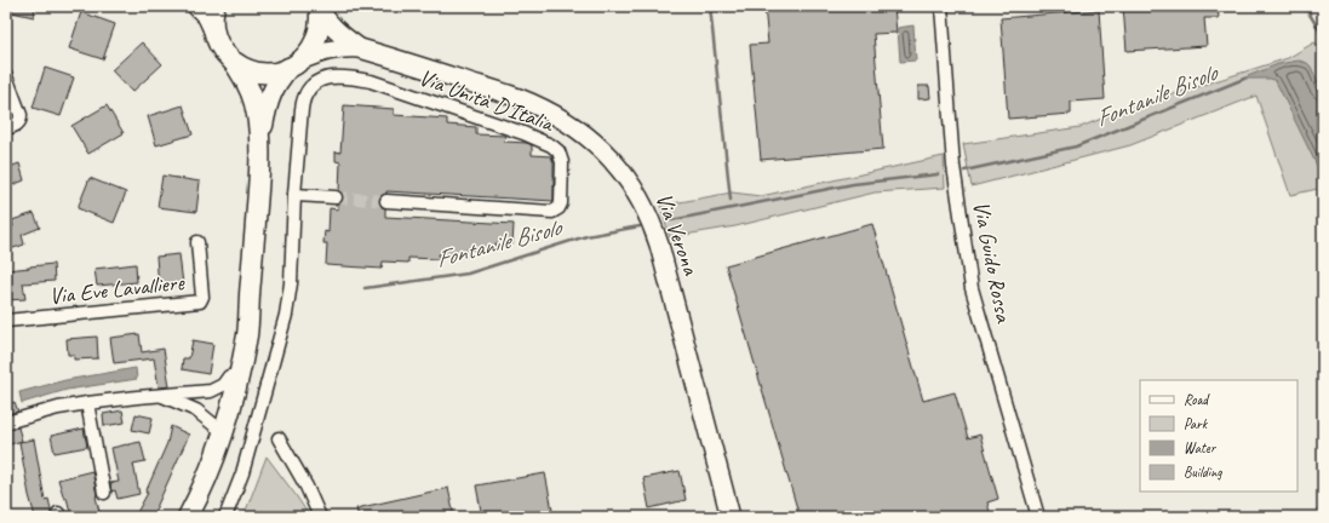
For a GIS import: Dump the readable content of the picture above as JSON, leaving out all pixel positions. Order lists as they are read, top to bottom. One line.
{"streets":{"street":["Via Unità D'Italia","Via Verona","Via Guido Rossa","Via Eve Lavalliere"]},"water":["Fontanile Bisolo"],"legend":["Road","Park","Water","Building"]}
